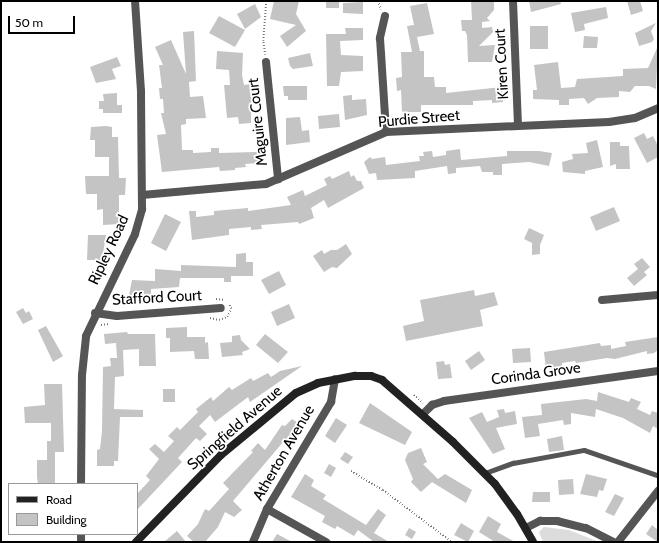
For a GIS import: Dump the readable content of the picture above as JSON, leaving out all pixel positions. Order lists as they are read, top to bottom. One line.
{"streets":{"street":["Kiren Court","Purdie Street","Maguire Court","Ripley Road","Stafford Court","Corinda Grove","Springfield Avenue","Atherton Avenue"]},"crossings":[["Kiren Court","Purdie Street"],["Purdie Street","Maguire Court"],["Purdie Street","Ripley Road"],["Ripley Road","Stafford Court"],["Corinda Grove","Springfield Avenue"],["Springfield Avenue","Atherton Avenue"]],"legend":["Road","Building"],"scale_bar":"50 m"}
